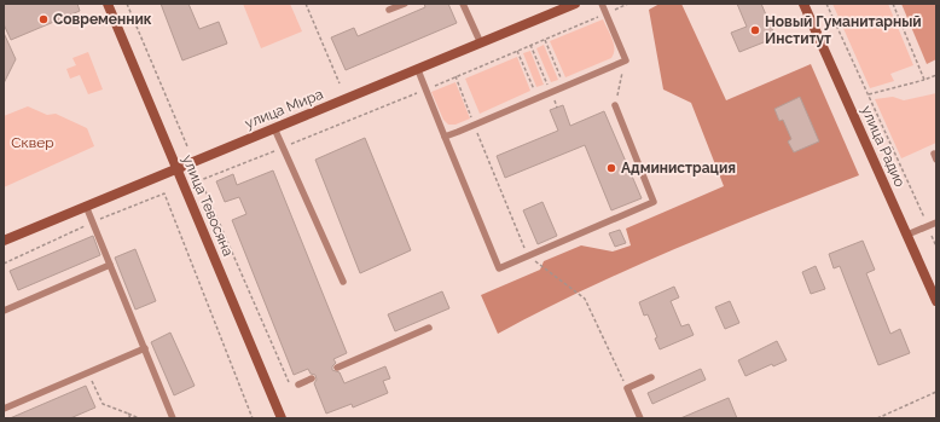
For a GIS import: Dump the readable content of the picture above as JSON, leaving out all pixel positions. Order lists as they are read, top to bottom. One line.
{"streets":{"main road":["улица Мира","улица Радио","улица Тевосяна"]},"crossings":[["улица Мира","улица Тевосяна"]],"parks":["Сквер"],"places":["Современник","Новый Гуманитарный Институт","Администрация"]}
